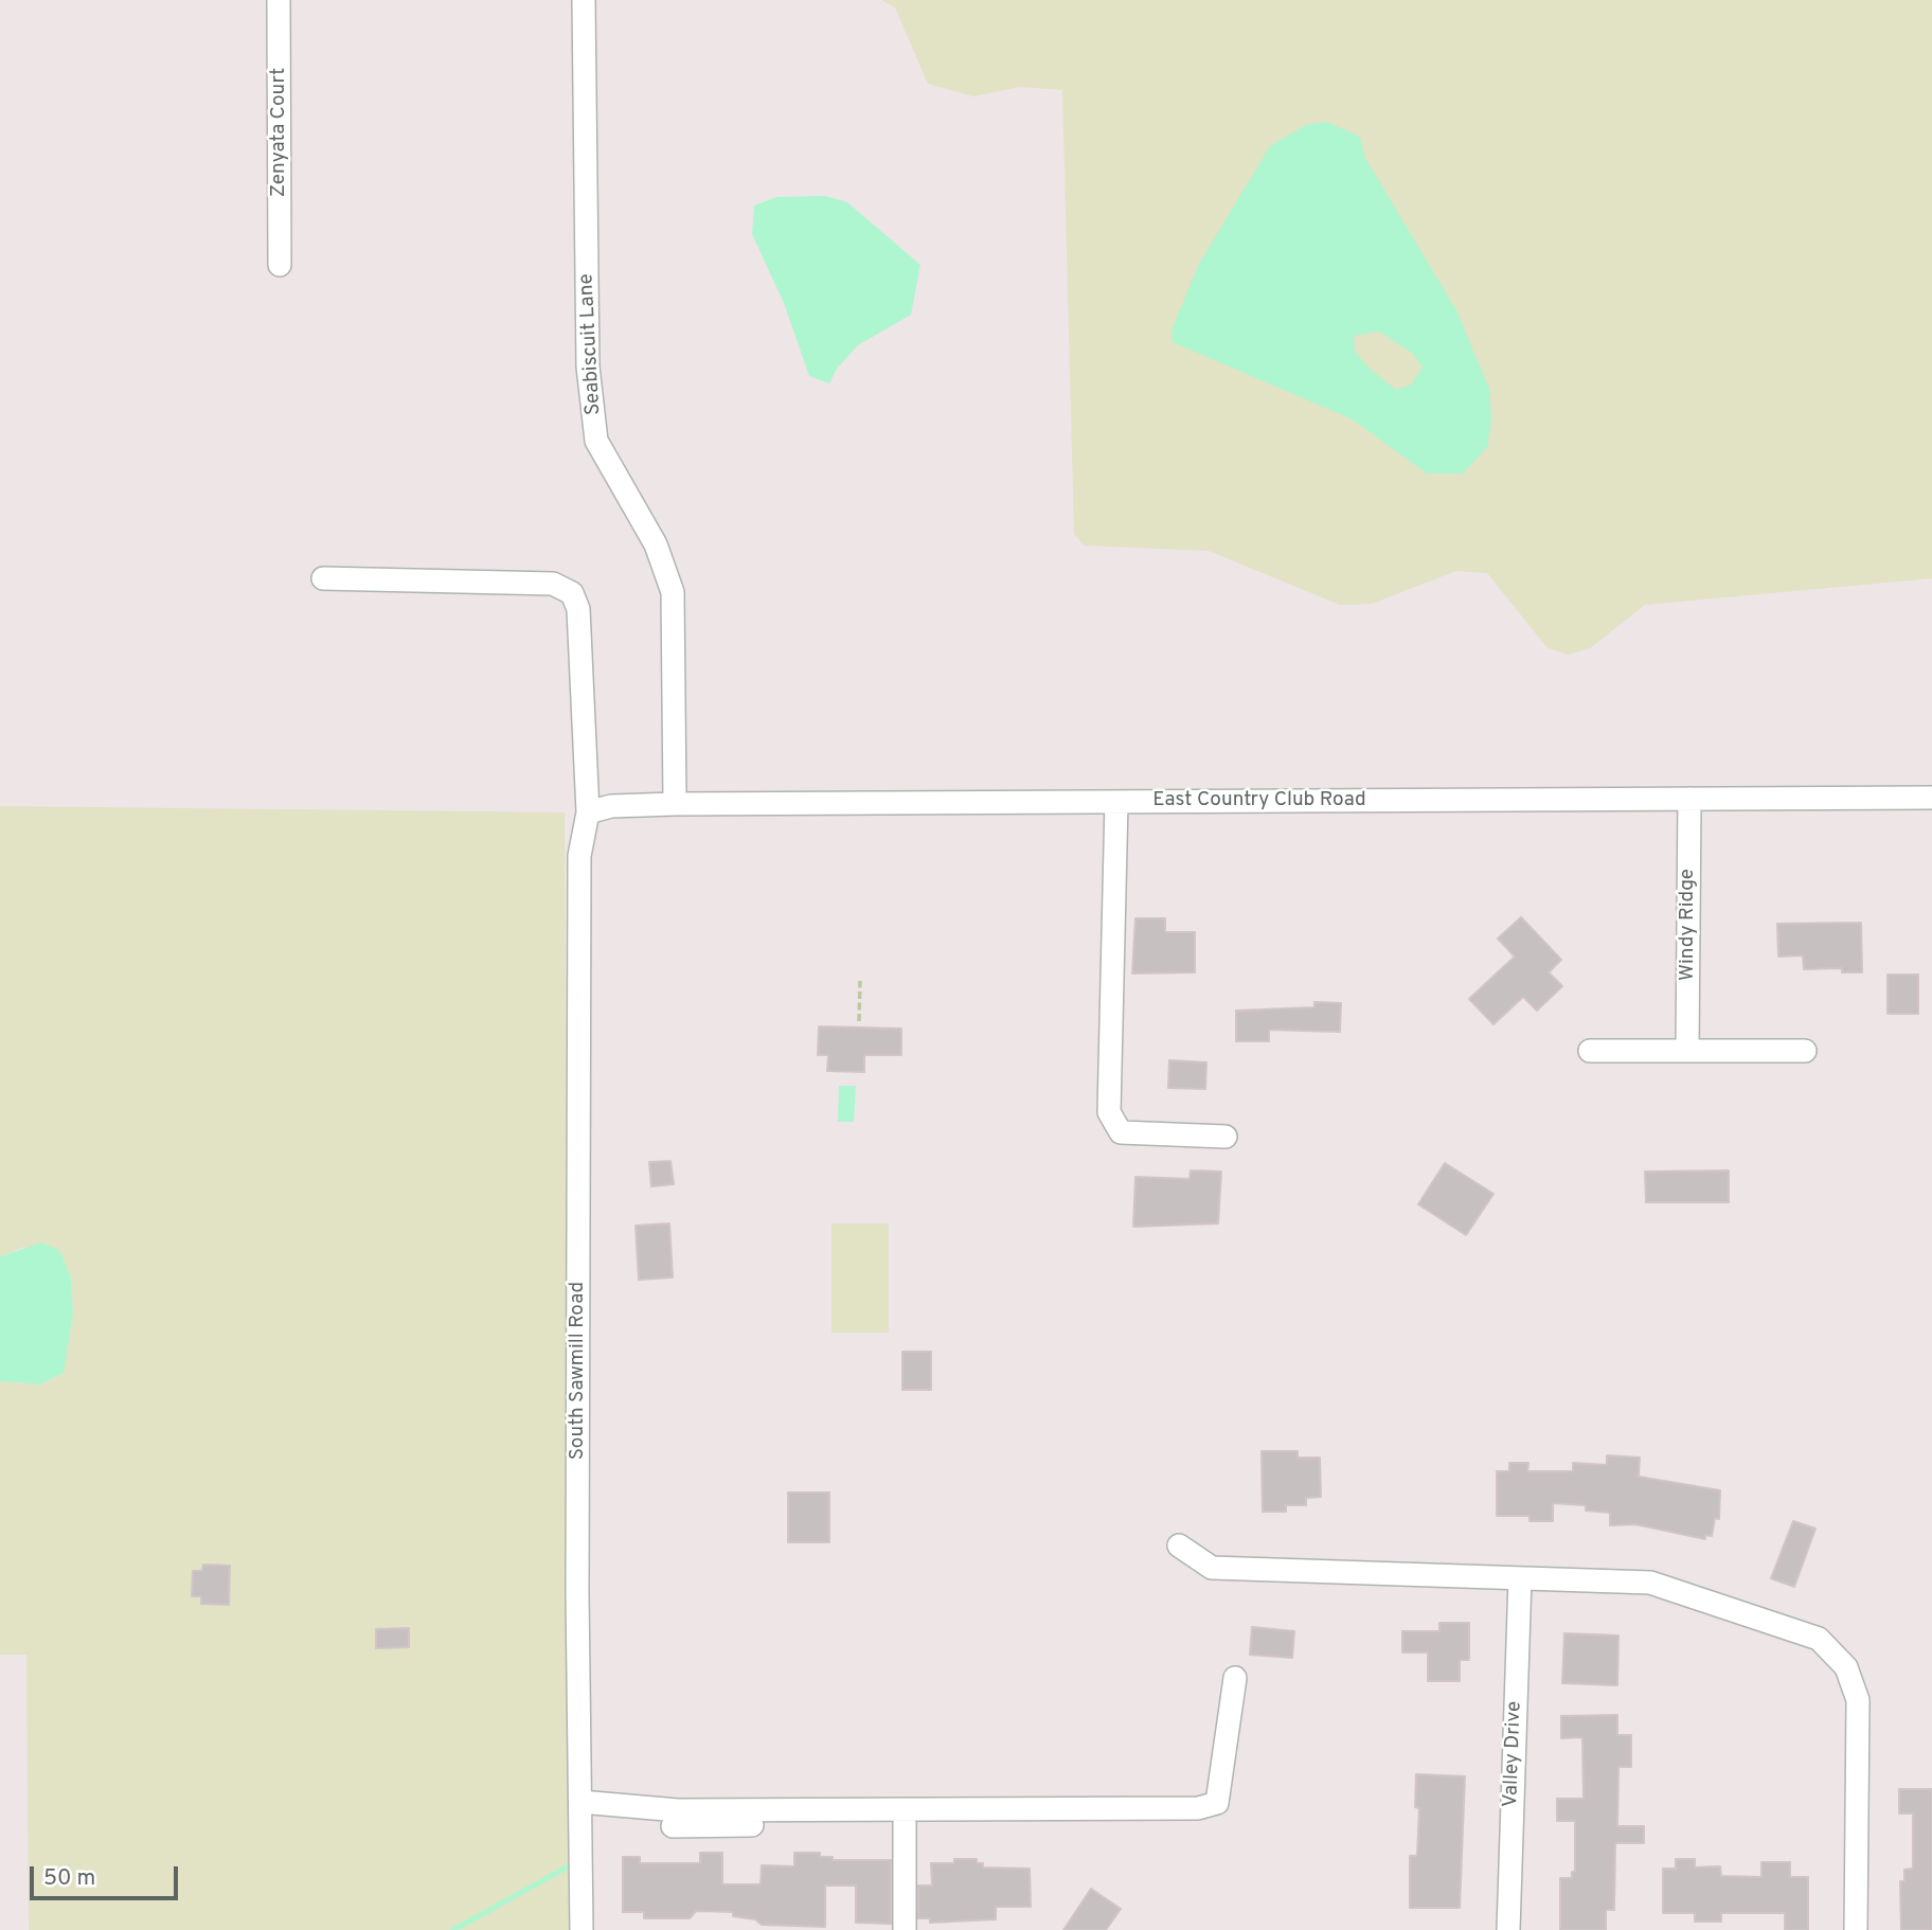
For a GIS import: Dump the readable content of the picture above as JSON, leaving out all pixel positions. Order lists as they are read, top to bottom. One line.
{"streets":{"street":["Zenyata Court","Seabiscuit Lane","East Country Club Road","Windy Ridge","South Sawmill Road","Valley Drive"]},"crossings":[["Seabiscuit Lane","East Country Club Road"],["East Country Club Road","Windy Ridge"],["East Country Club Road","South Sawmill Road"]],"scale_bar":"50 m"}
